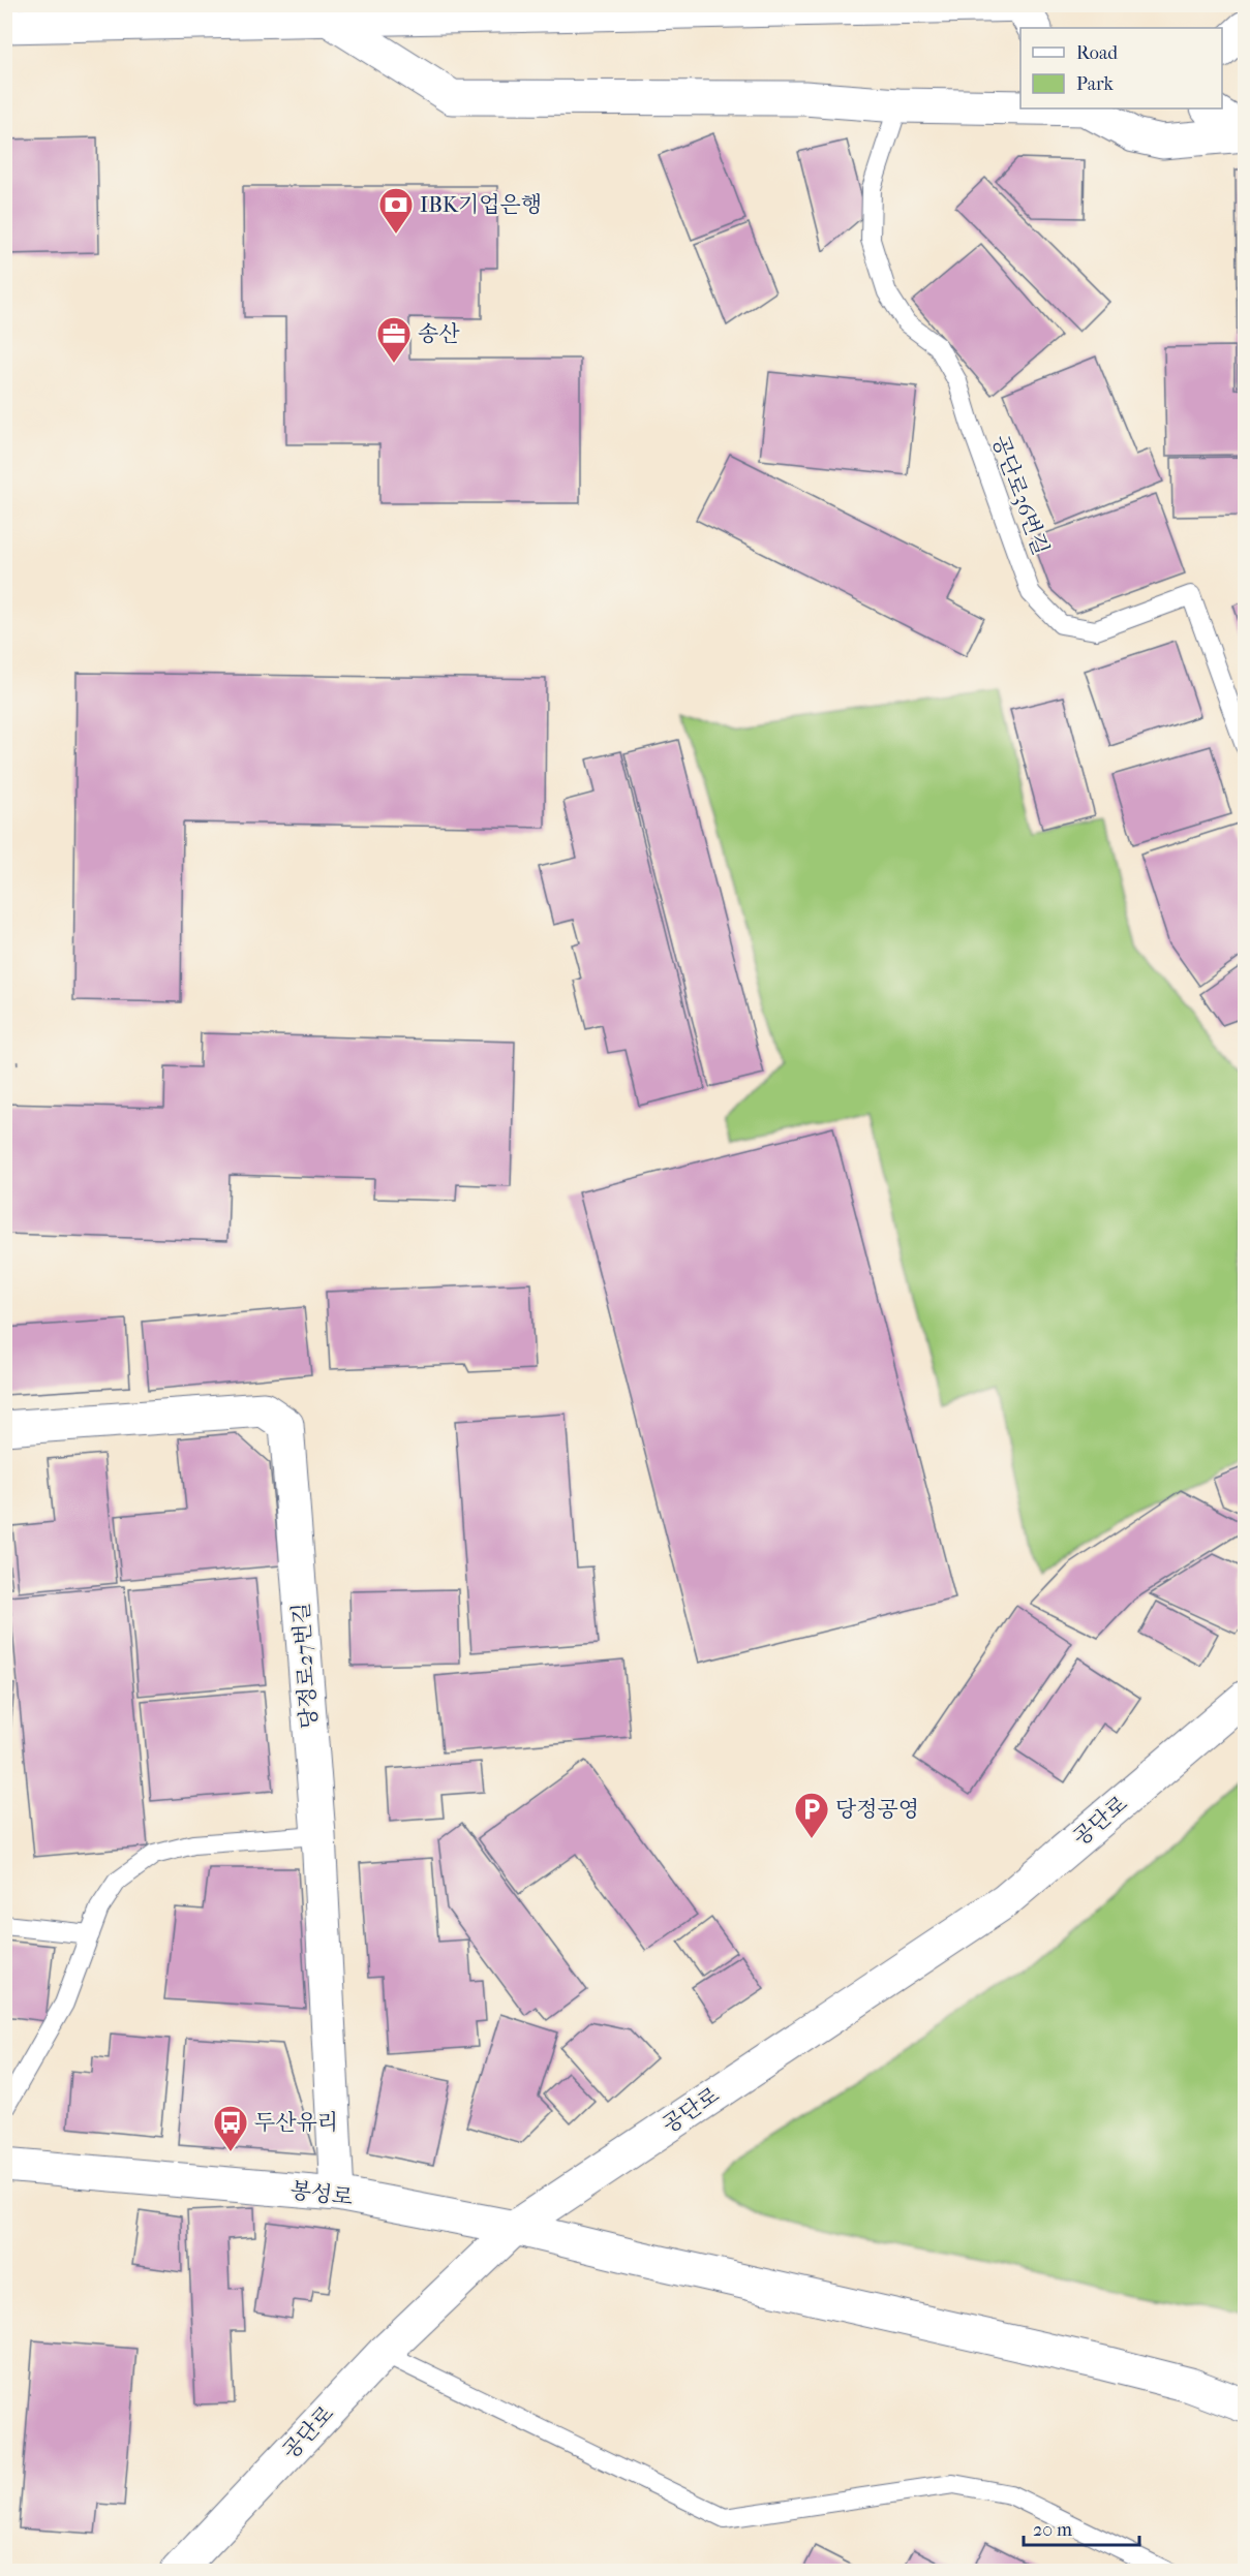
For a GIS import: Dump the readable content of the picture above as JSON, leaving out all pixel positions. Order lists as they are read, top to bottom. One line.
{"streets":{"street":["당정로27번길","공단로","봉성로"],"lane":["공단로36번길"]},"crossings":[["당정로27번길","봉성로"],["공단로","봉성로"]],"places":{"bank":["IBK기업은행"],"office":["송산"],"parking":["당정공영"],"bus stop":["두산유리"]},"legend":["Road","Park"],"scale_bar":"20 m"}
